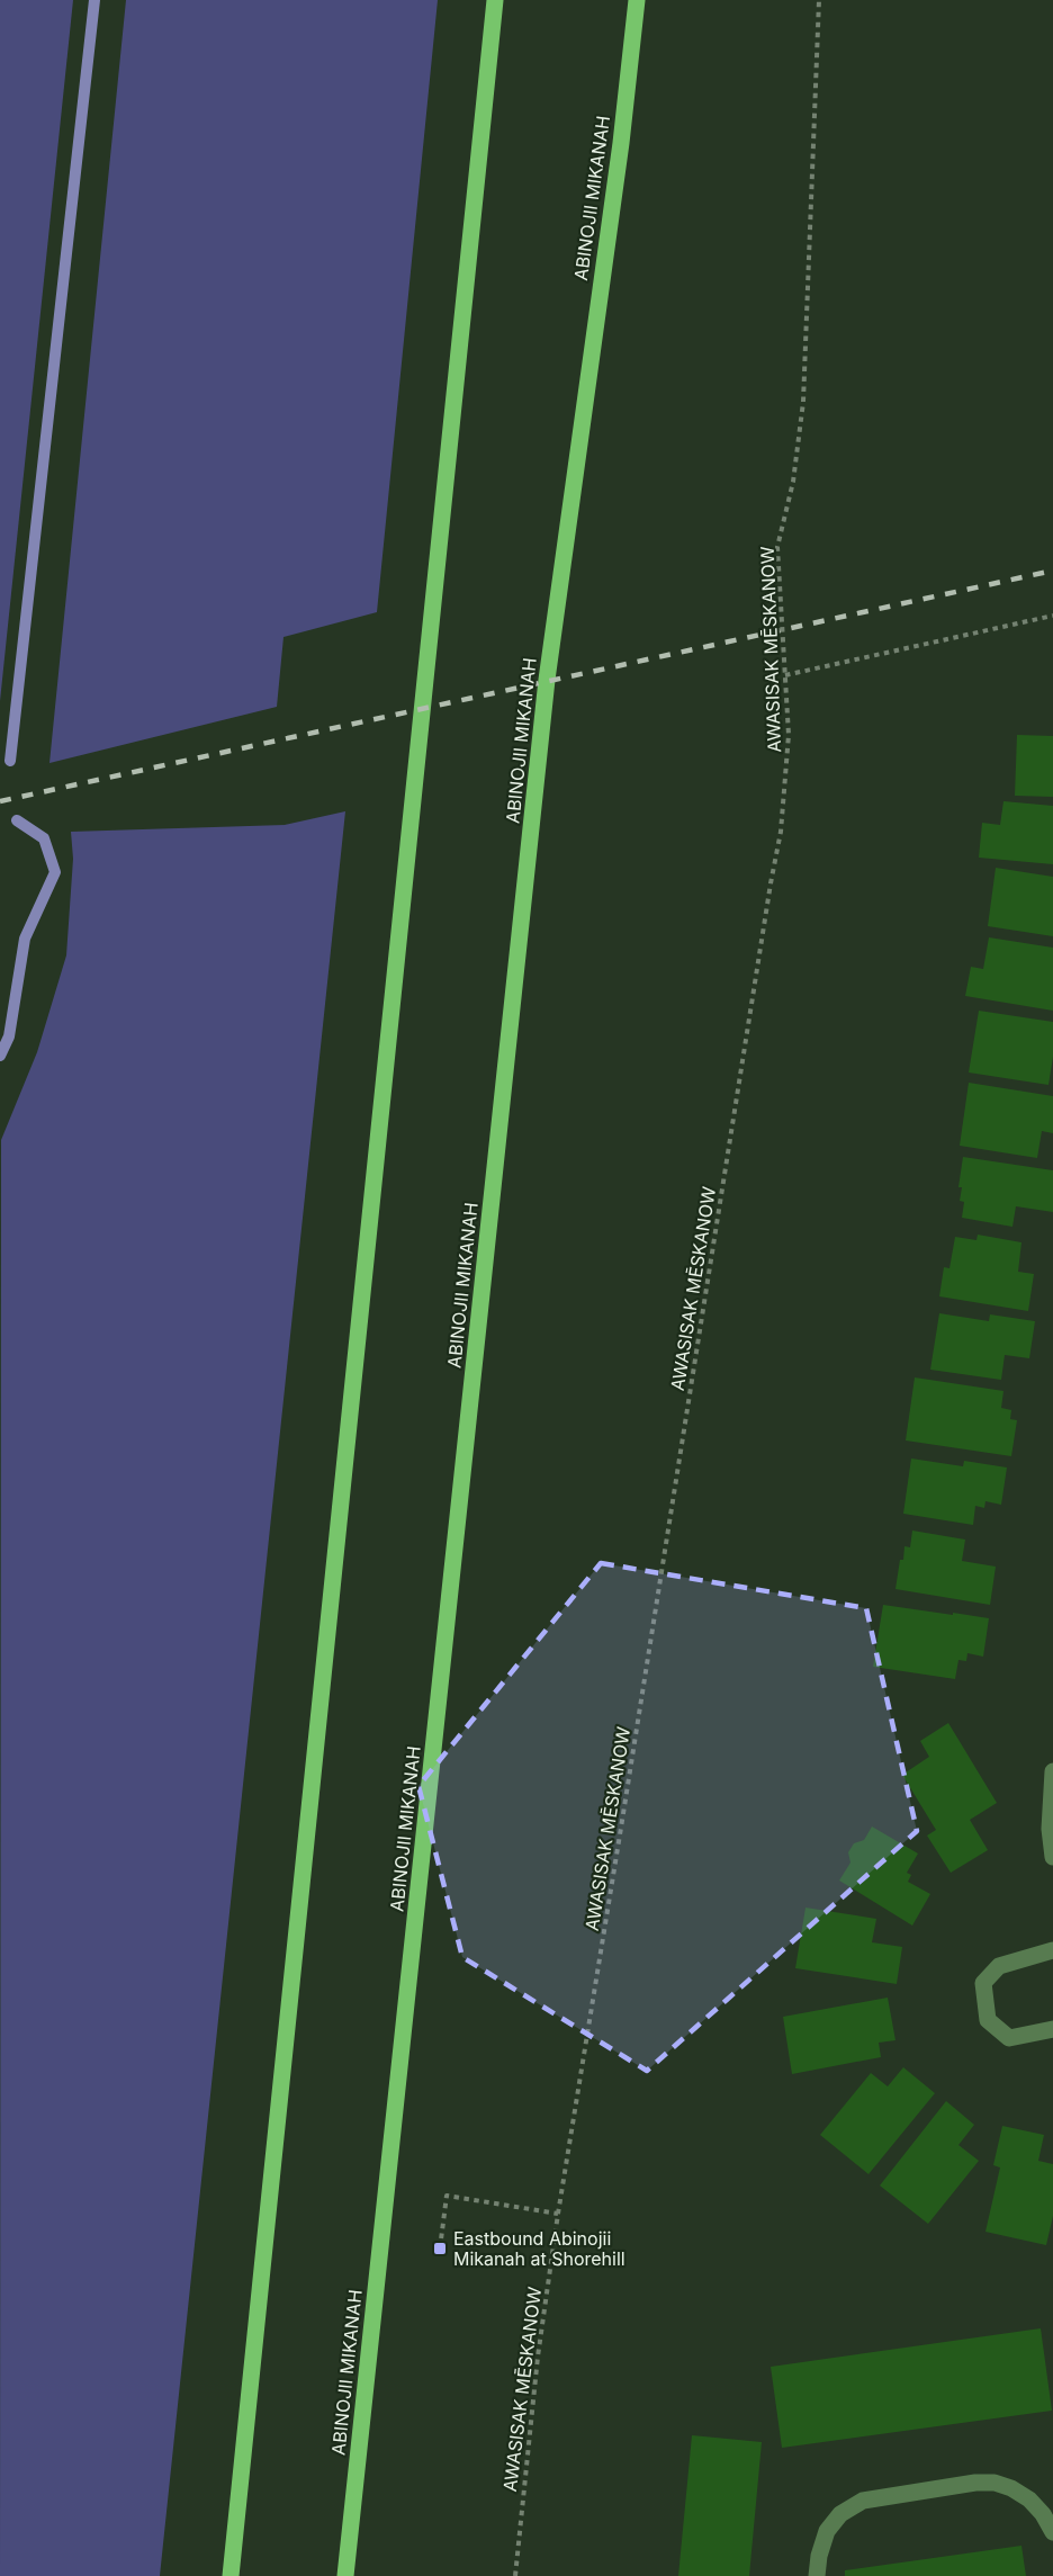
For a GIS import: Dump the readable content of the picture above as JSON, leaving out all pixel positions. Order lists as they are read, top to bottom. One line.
{"streets":{"main road":["ABINOJII MIKANAH"],"path":["AWASISAK MĒSKANOW"]},"places":{"transit":["Eastbound Abinojii Mikanah at Shorehill"]}}
